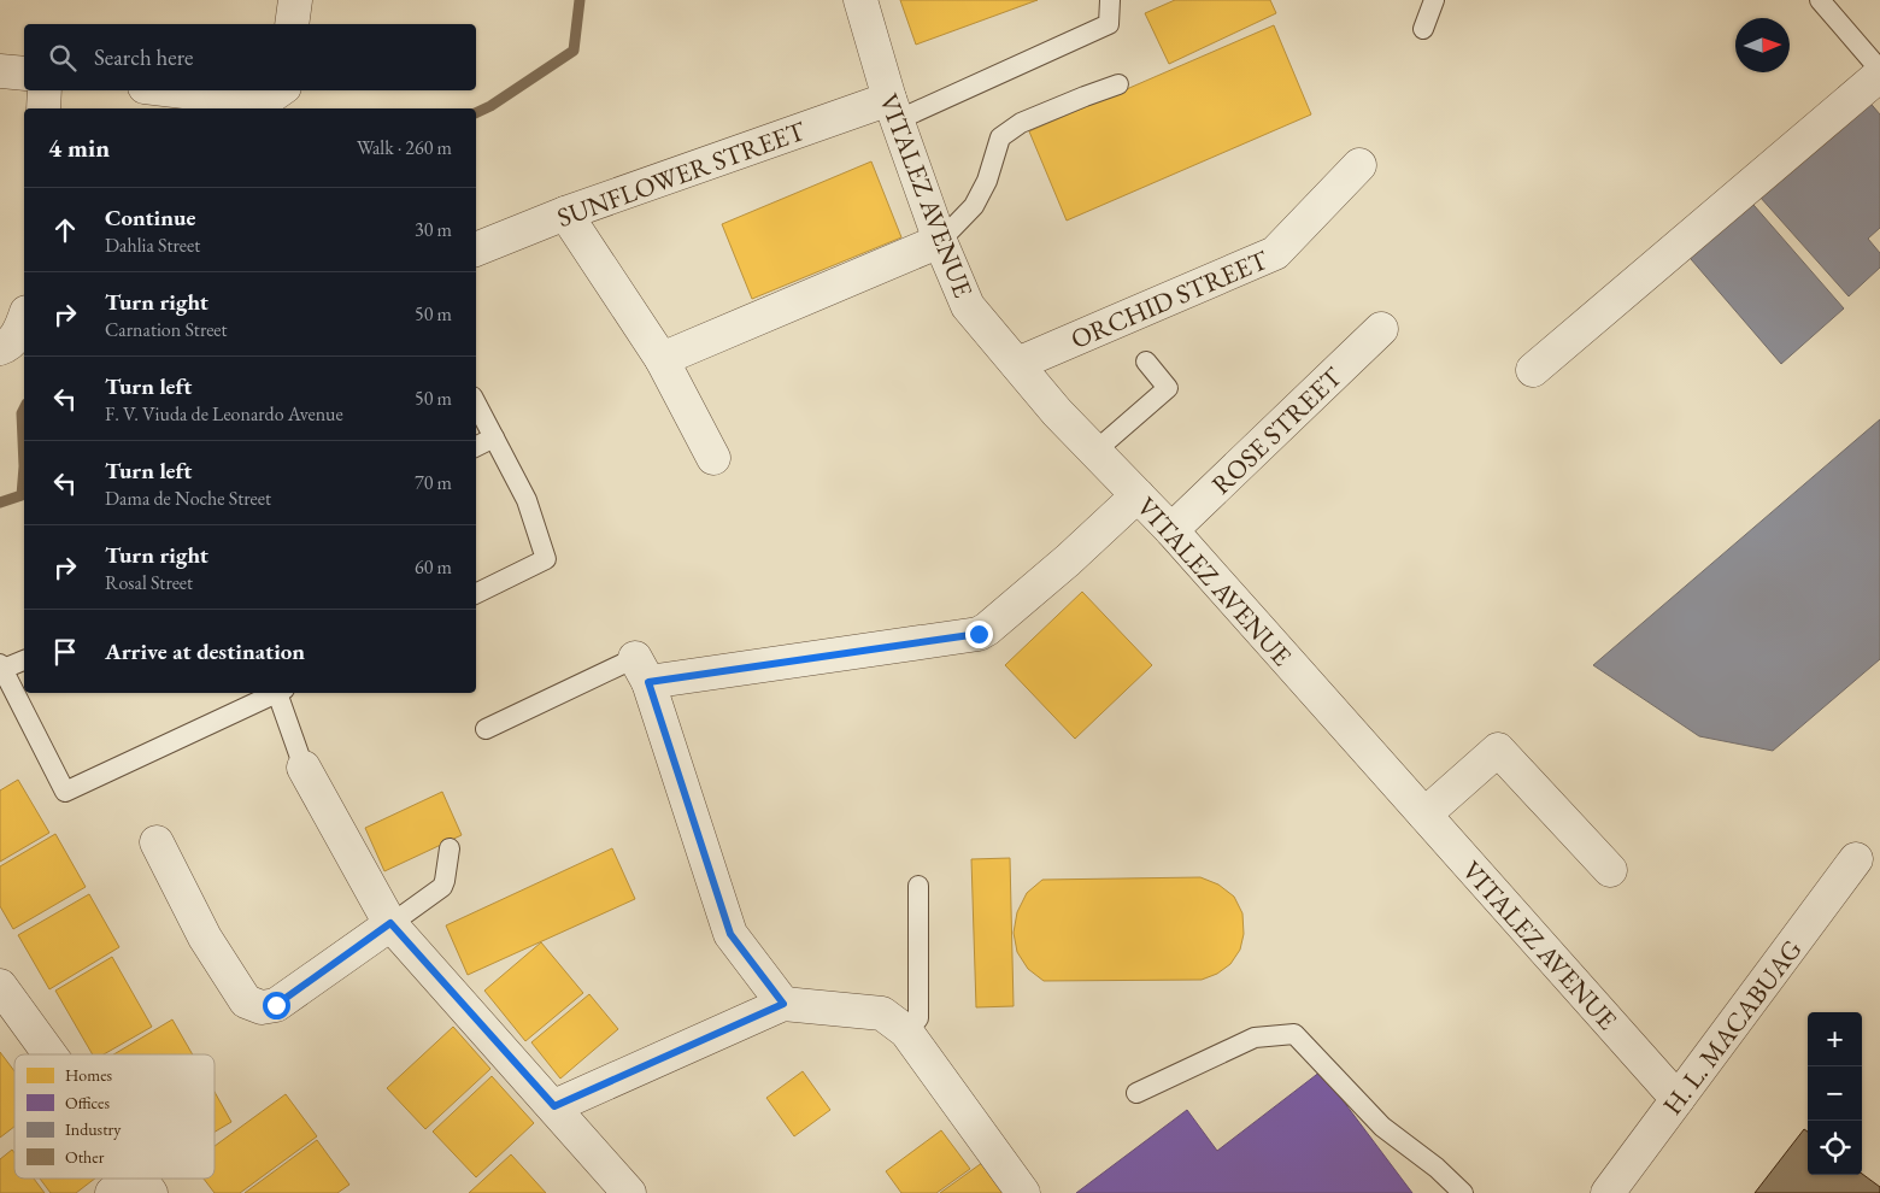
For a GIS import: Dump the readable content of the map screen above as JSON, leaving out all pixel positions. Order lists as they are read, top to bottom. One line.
{"streets":{"street":["SUNFLOWER STREET","VITALEZ AVENUE","ORCHID STREET","ROSE STREET","H. L. MACABUAG"]},"crossings":[["SUNFLOWER STREET","VITALEZ AVENUE"],["VITALEZ AVENUE","ORCHID STREET"],["VITALEZ AVENUE","ROSE STREET"],["VITALEZ AVENUE","H. L. MACABUAG"]],"legend":["Homes","Offices","Industry","Other"],"north":"right","page":{"search":"Search here","heading":["4 min","Walk · 260 m"],"list":[["Continue","Dahlia Street","30 m"],["Turn right","Carnation Street","50 m"],["Turn left","F. V. Viuda de Leonardo Avenue","50 m"],["Turn left","Dama de Noche Street","70 m"],["Turn right","Rosal Street","60 m"],"Arrive at destination"],"map_buttons":["+","−"]}}
